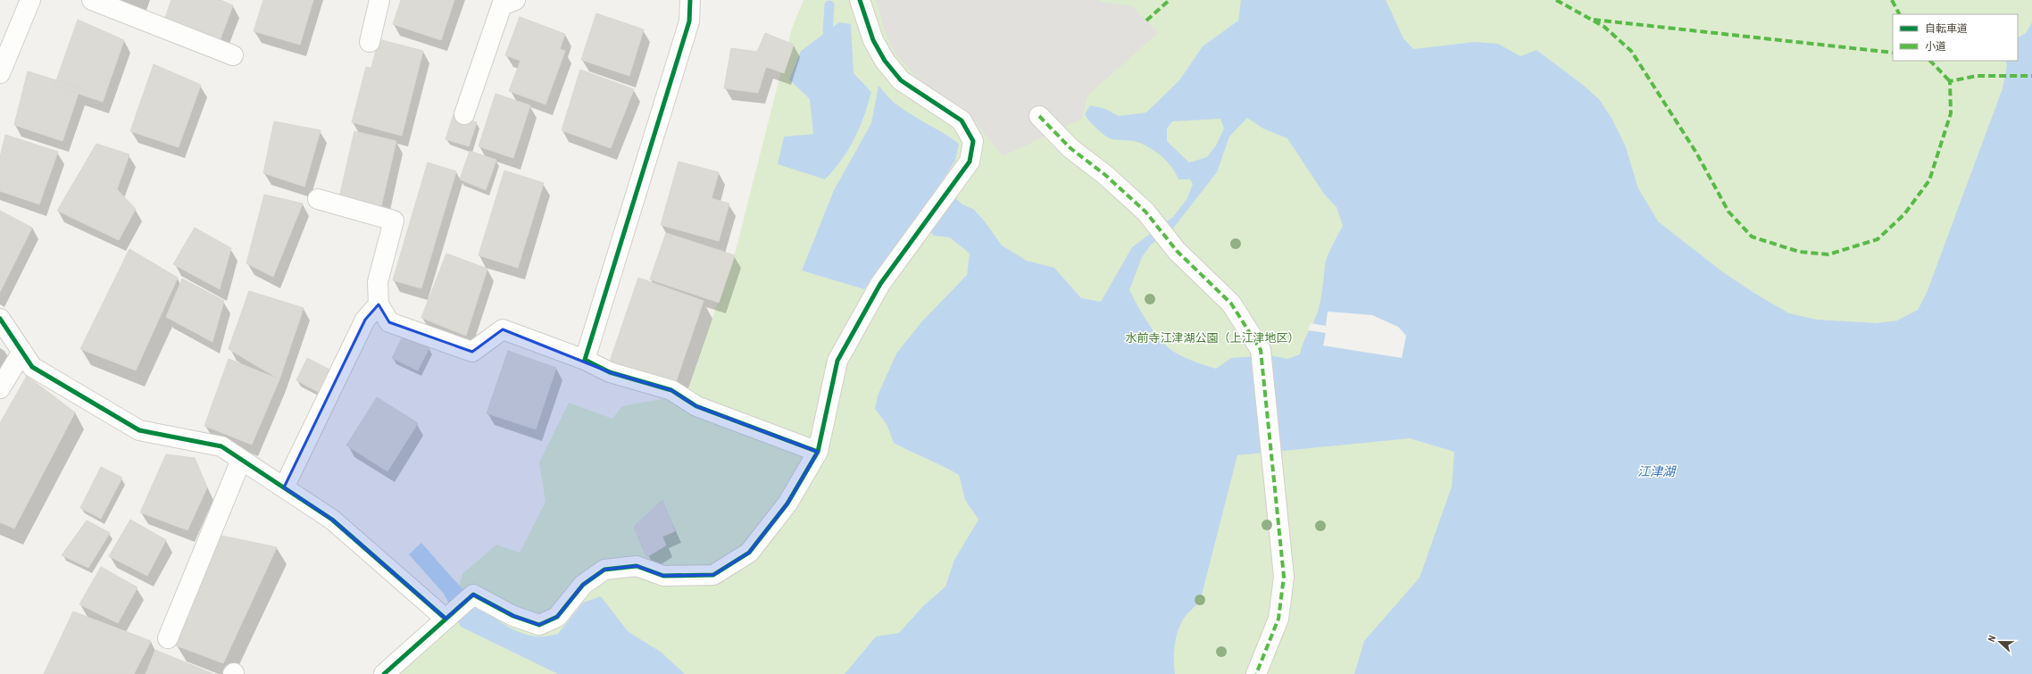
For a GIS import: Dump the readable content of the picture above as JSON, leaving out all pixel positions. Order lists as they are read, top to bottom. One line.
{"water":["江津湖"],"parks":["水前寺江津湖公園（上江津地区）"],"legend":["自転車道","小道"],"north":"left"}
